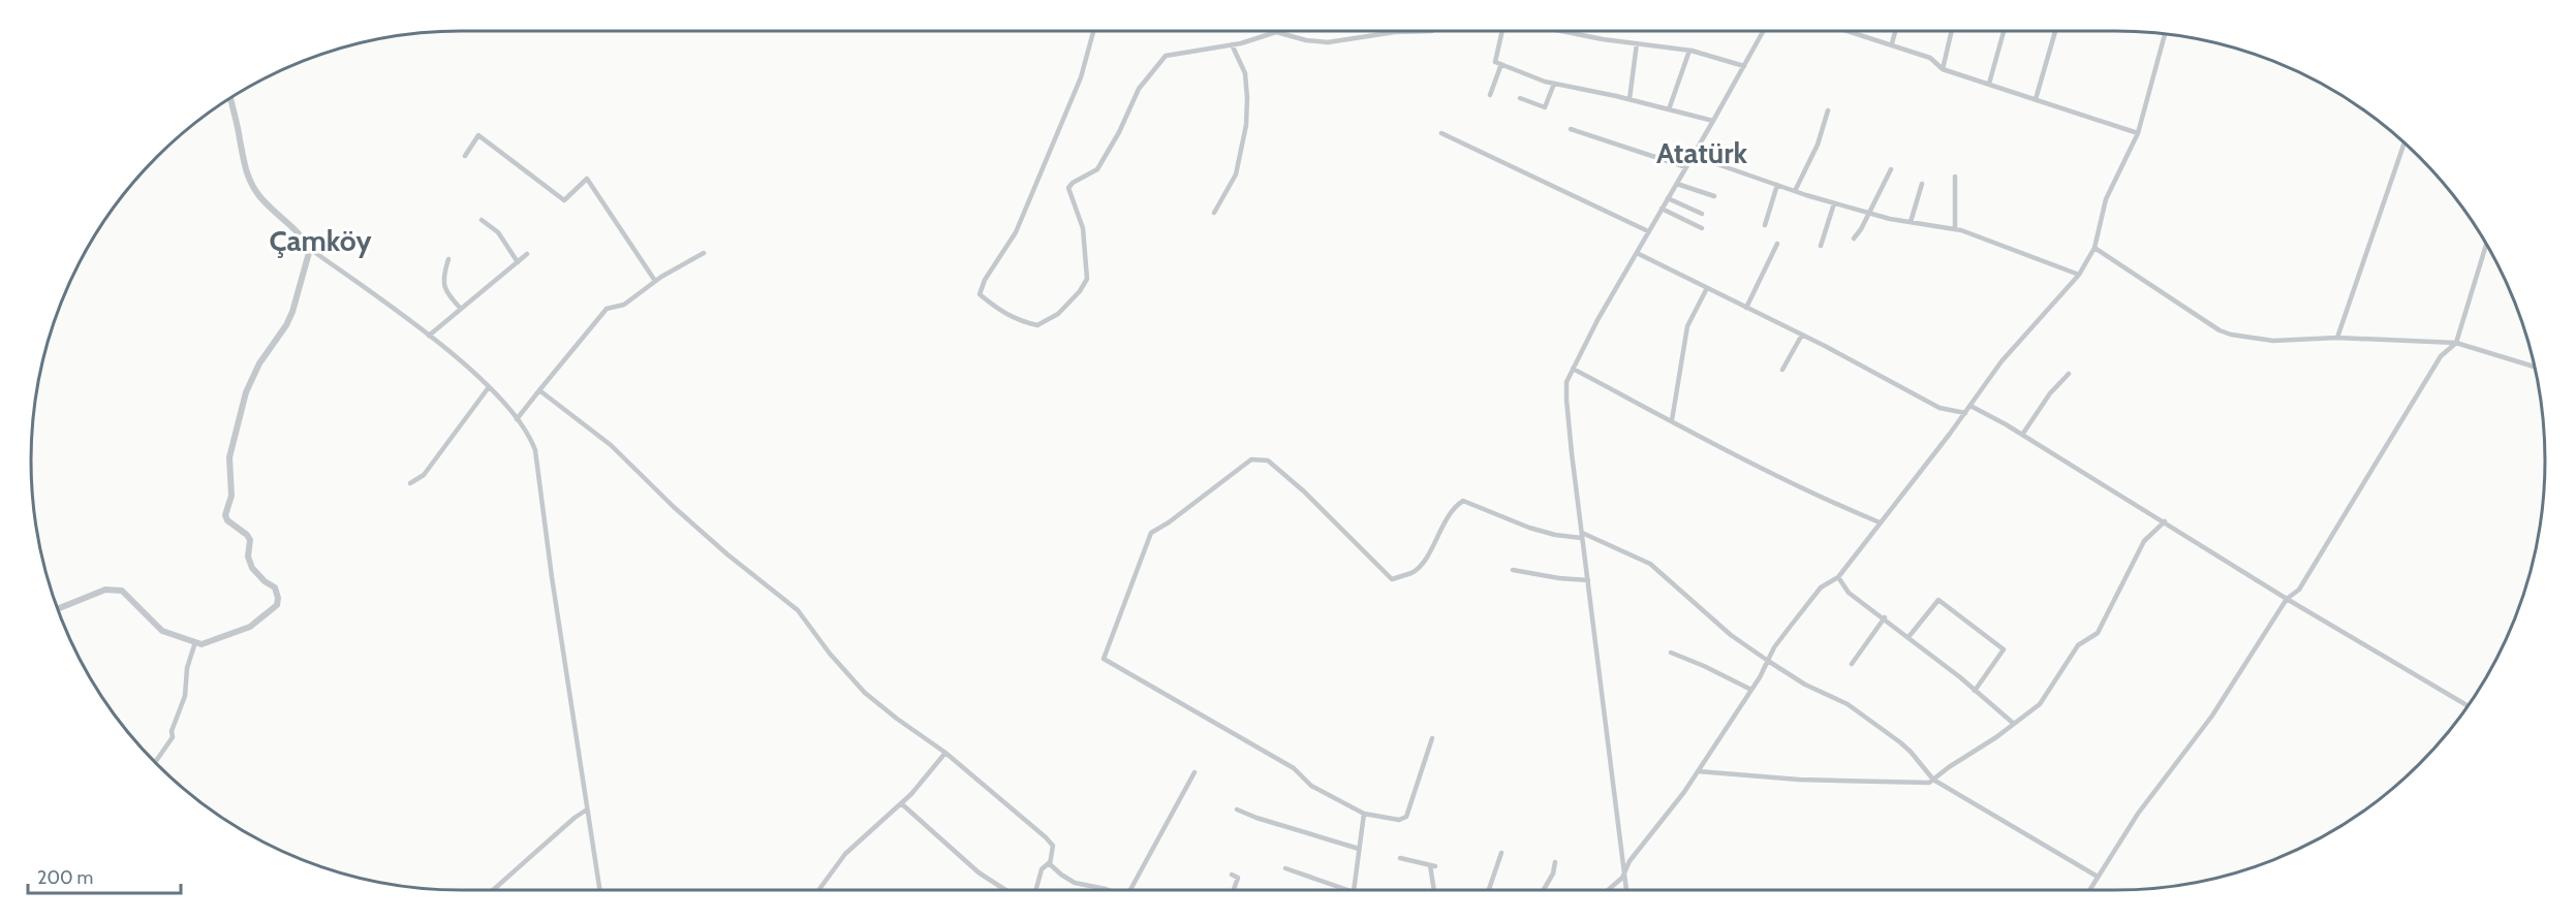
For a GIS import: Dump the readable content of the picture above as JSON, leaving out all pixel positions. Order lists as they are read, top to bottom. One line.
{"districts":["Atatürk","Çamköy"],"scale_bar":"200 m"}
